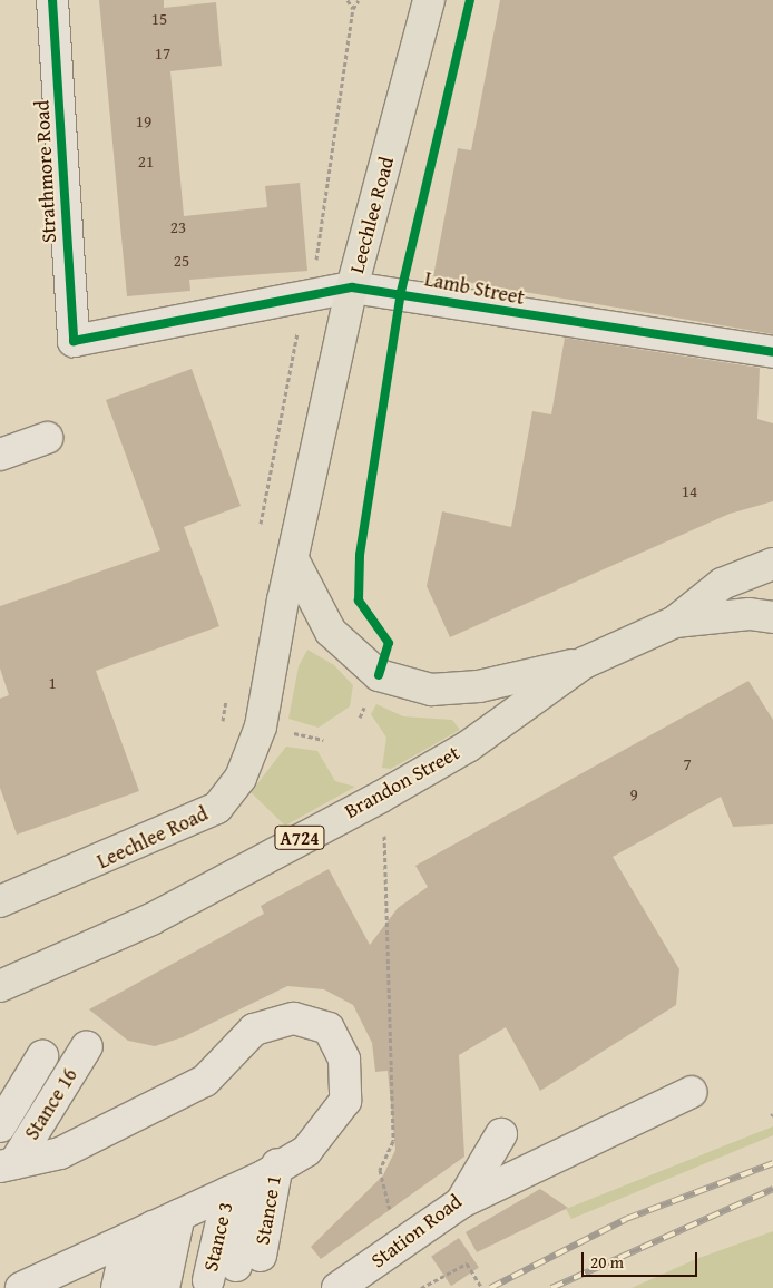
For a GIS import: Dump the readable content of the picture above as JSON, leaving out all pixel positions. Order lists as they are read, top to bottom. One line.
{"streets":{"main road":["Leechlee Road","Brandon Street","A724"],"street":["Strathmore Road","Lamb Street","Stance 16","Stance 1","Station Road","Stance 3"]},"crossings":[["Strathmore Road","Lamb Street"],["Leechlee Road","Lamb Street"],["Stance 1","Stance 3"]],"house_numbers":["15","17","19","21","23","25","14","1","7","9"],"scale_bar":"20 m"}
